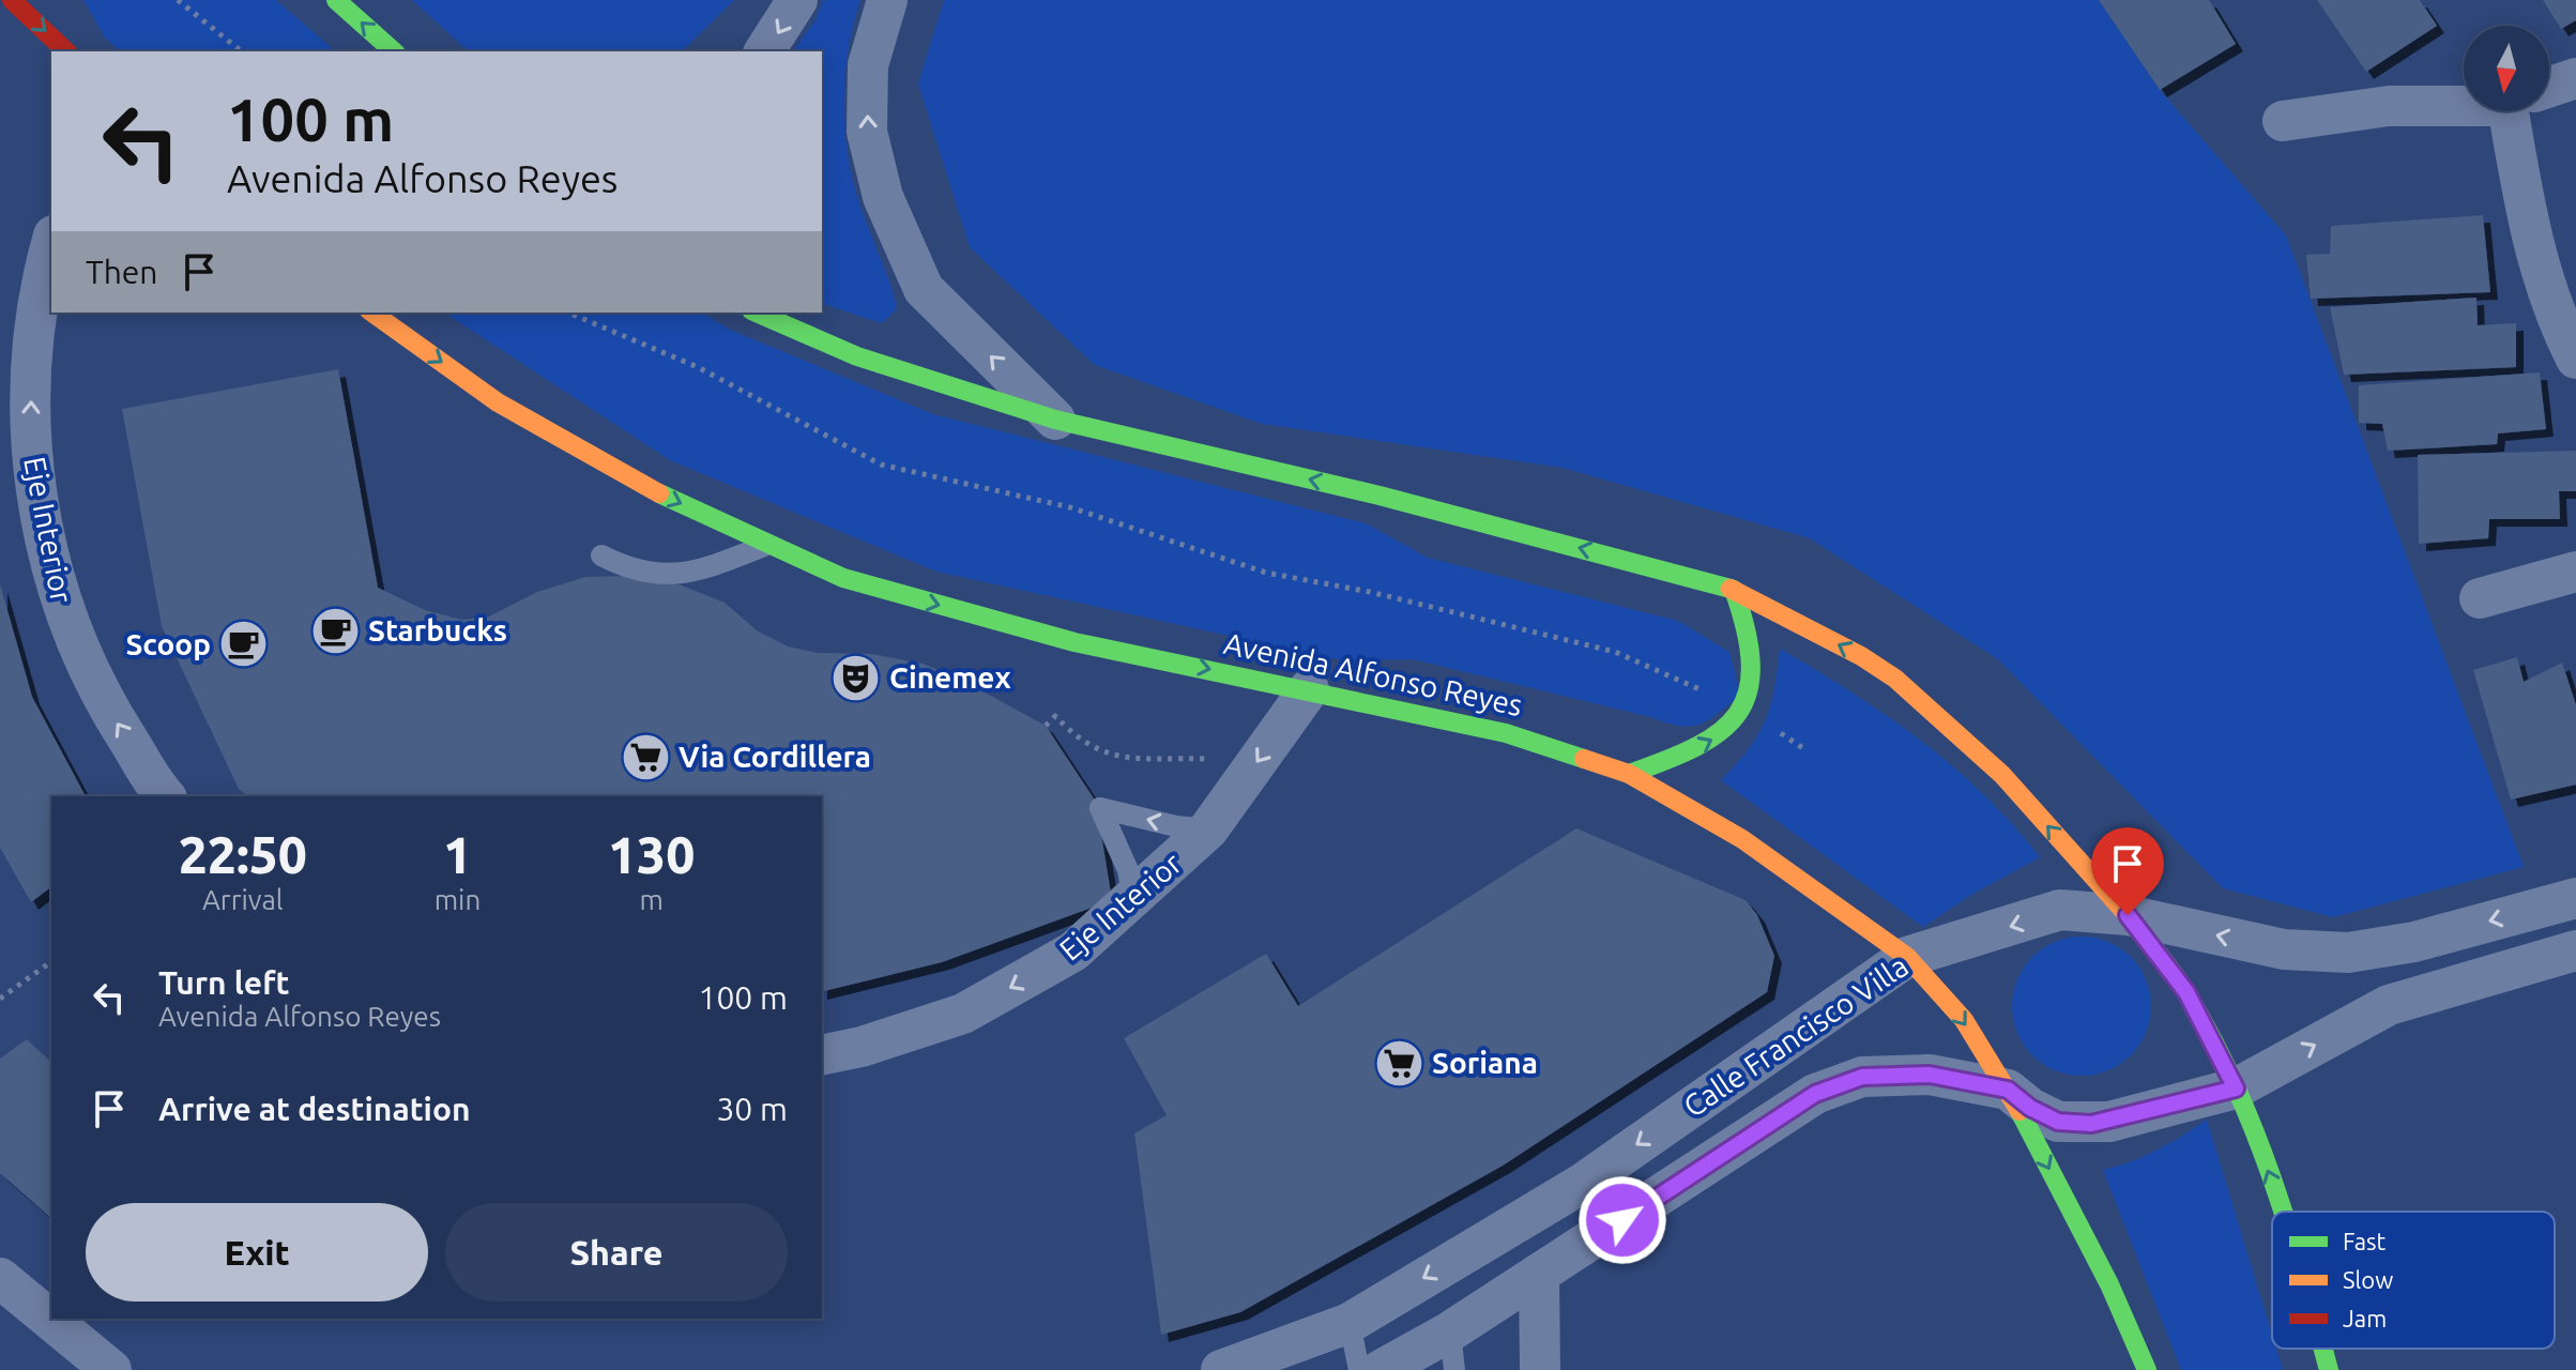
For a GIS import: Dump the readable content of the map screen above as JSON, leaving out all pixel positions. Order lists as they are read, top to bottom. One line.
{"streets":{"main road":["Avenida Alfonso Reyes"],"street":["Eje Interior","Calle Francisco Villa"]},"crossings":[["Eje Interior","Avenida Alfonso Reyes"],["Avenida Alfonso Reyes","Calle Francisco Villa"]],"one_way":["Avenida Alfonso Reyes"],"places":{"cafe":["Starbucks","Scoop"],"theatre":["Cinemex"],"supermarket":["Via Cordillera","Soriana"]},"legend":["Fast","Slow","Jam"],"north":"bottom","page":{"turn":["100 m","Avenida Alfonso Reyes"],"then":"Then","eta":["22:50","Arrival","1","min","130","m"],"list":[{"name":"Turn left","note":"Avenida Alfonso Reyes","value":"100 m"},{"name":"Arrive at destination","value":"30 m"}],"buttons":["Exit","Share"]}}
